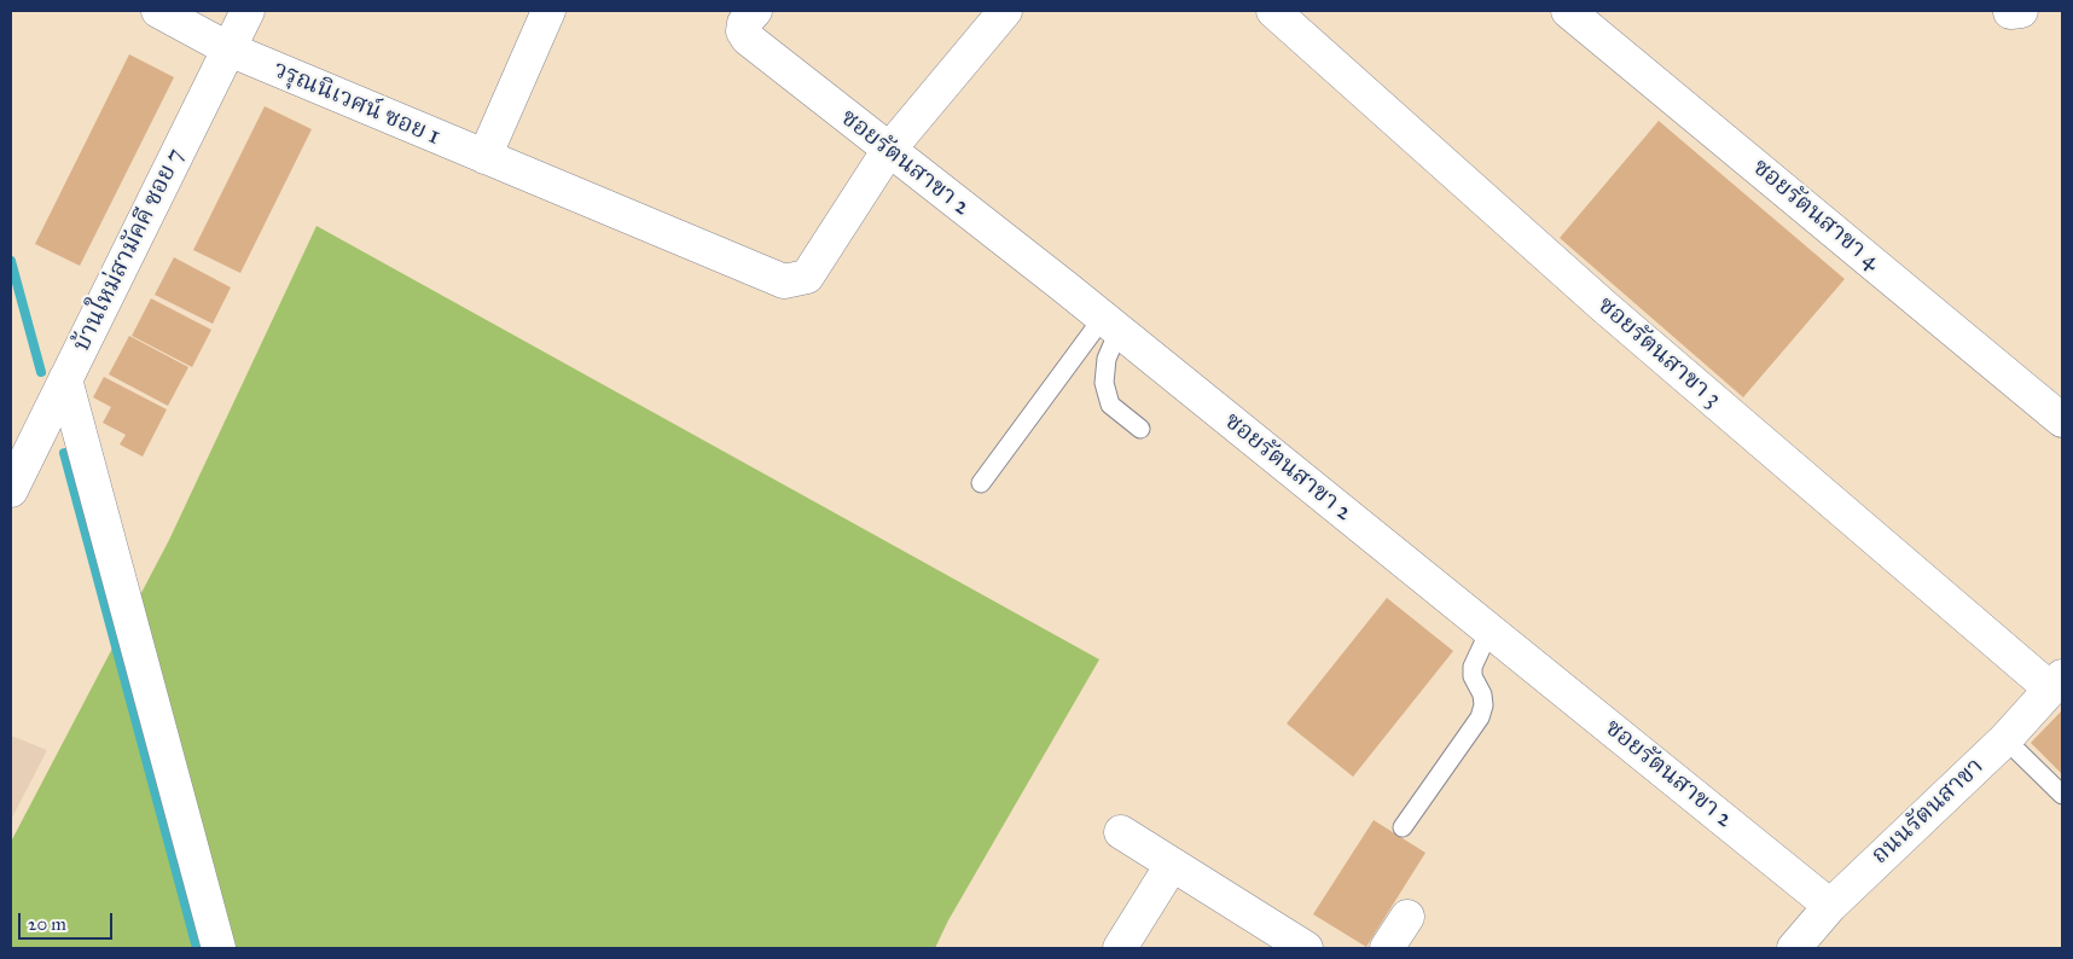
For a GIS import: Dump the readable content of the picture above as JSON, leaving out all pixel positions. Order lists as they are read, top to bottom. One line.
{"streets":{"street":["วรุณนิเวศน์ ซอย 1","ซอยรัตนสาขา 2","ซอยรัตนสาขา 4","บ้านใหม่สามัคคี ซอย 7","ซอยรัตนสาขา 3","ถนนรัตนสาขา"]},"crossings":[["วรุณนิเวศน์ ซอย 1","ซอยรัตนสาขา 2"],["วรุณนิเวศน์ ซอย 1","บ้านใหม่สามัคคี ซอย 7"],["ซอยรัตนสาขา 2","ถนนรัตนสาขา"],["ซอยรัตนสาขา 3","ถนนรัตนสาขา"]],"scale_bar":"20 m"}
